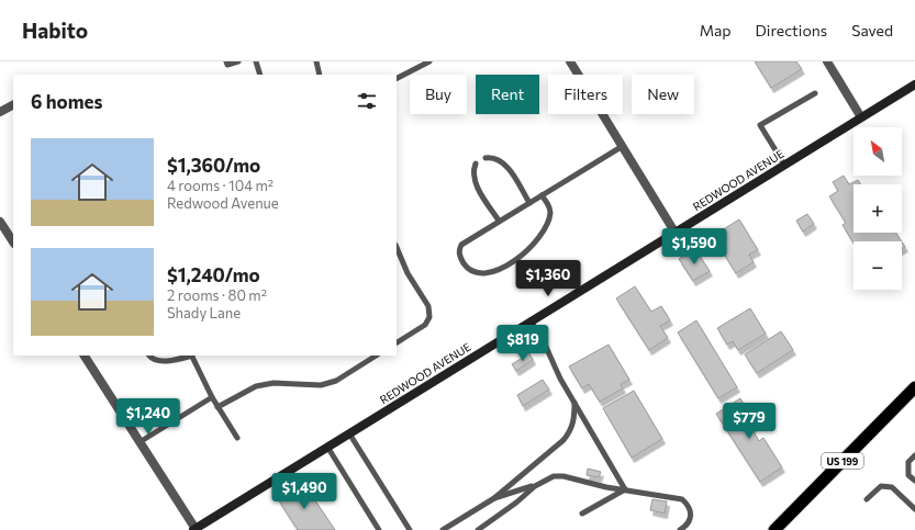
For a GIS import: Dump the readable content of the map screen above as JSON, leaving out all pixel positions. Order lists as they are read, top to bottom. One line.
{"streets":{"highway":["US 199"],"main road":["REDWOOD AVENUE"]},"north":"top left","page":{"header":"Habito","nav":["Map","Directions","Saved"],"chip":["Buy","Rent","Filters","New"],"heading":"6 homes","map_buttons":["+","−"],"list":[{"name":"$1,360/mo","note":"4 rooms · 104 m² · Redwood Avenue"},{"name":"$1,240/mo","note":"2 rooms · 80 m² · Shady Lane"}],"price":["$1,590","$1,360","$819","$1,240","$779","$1,490"]}}
